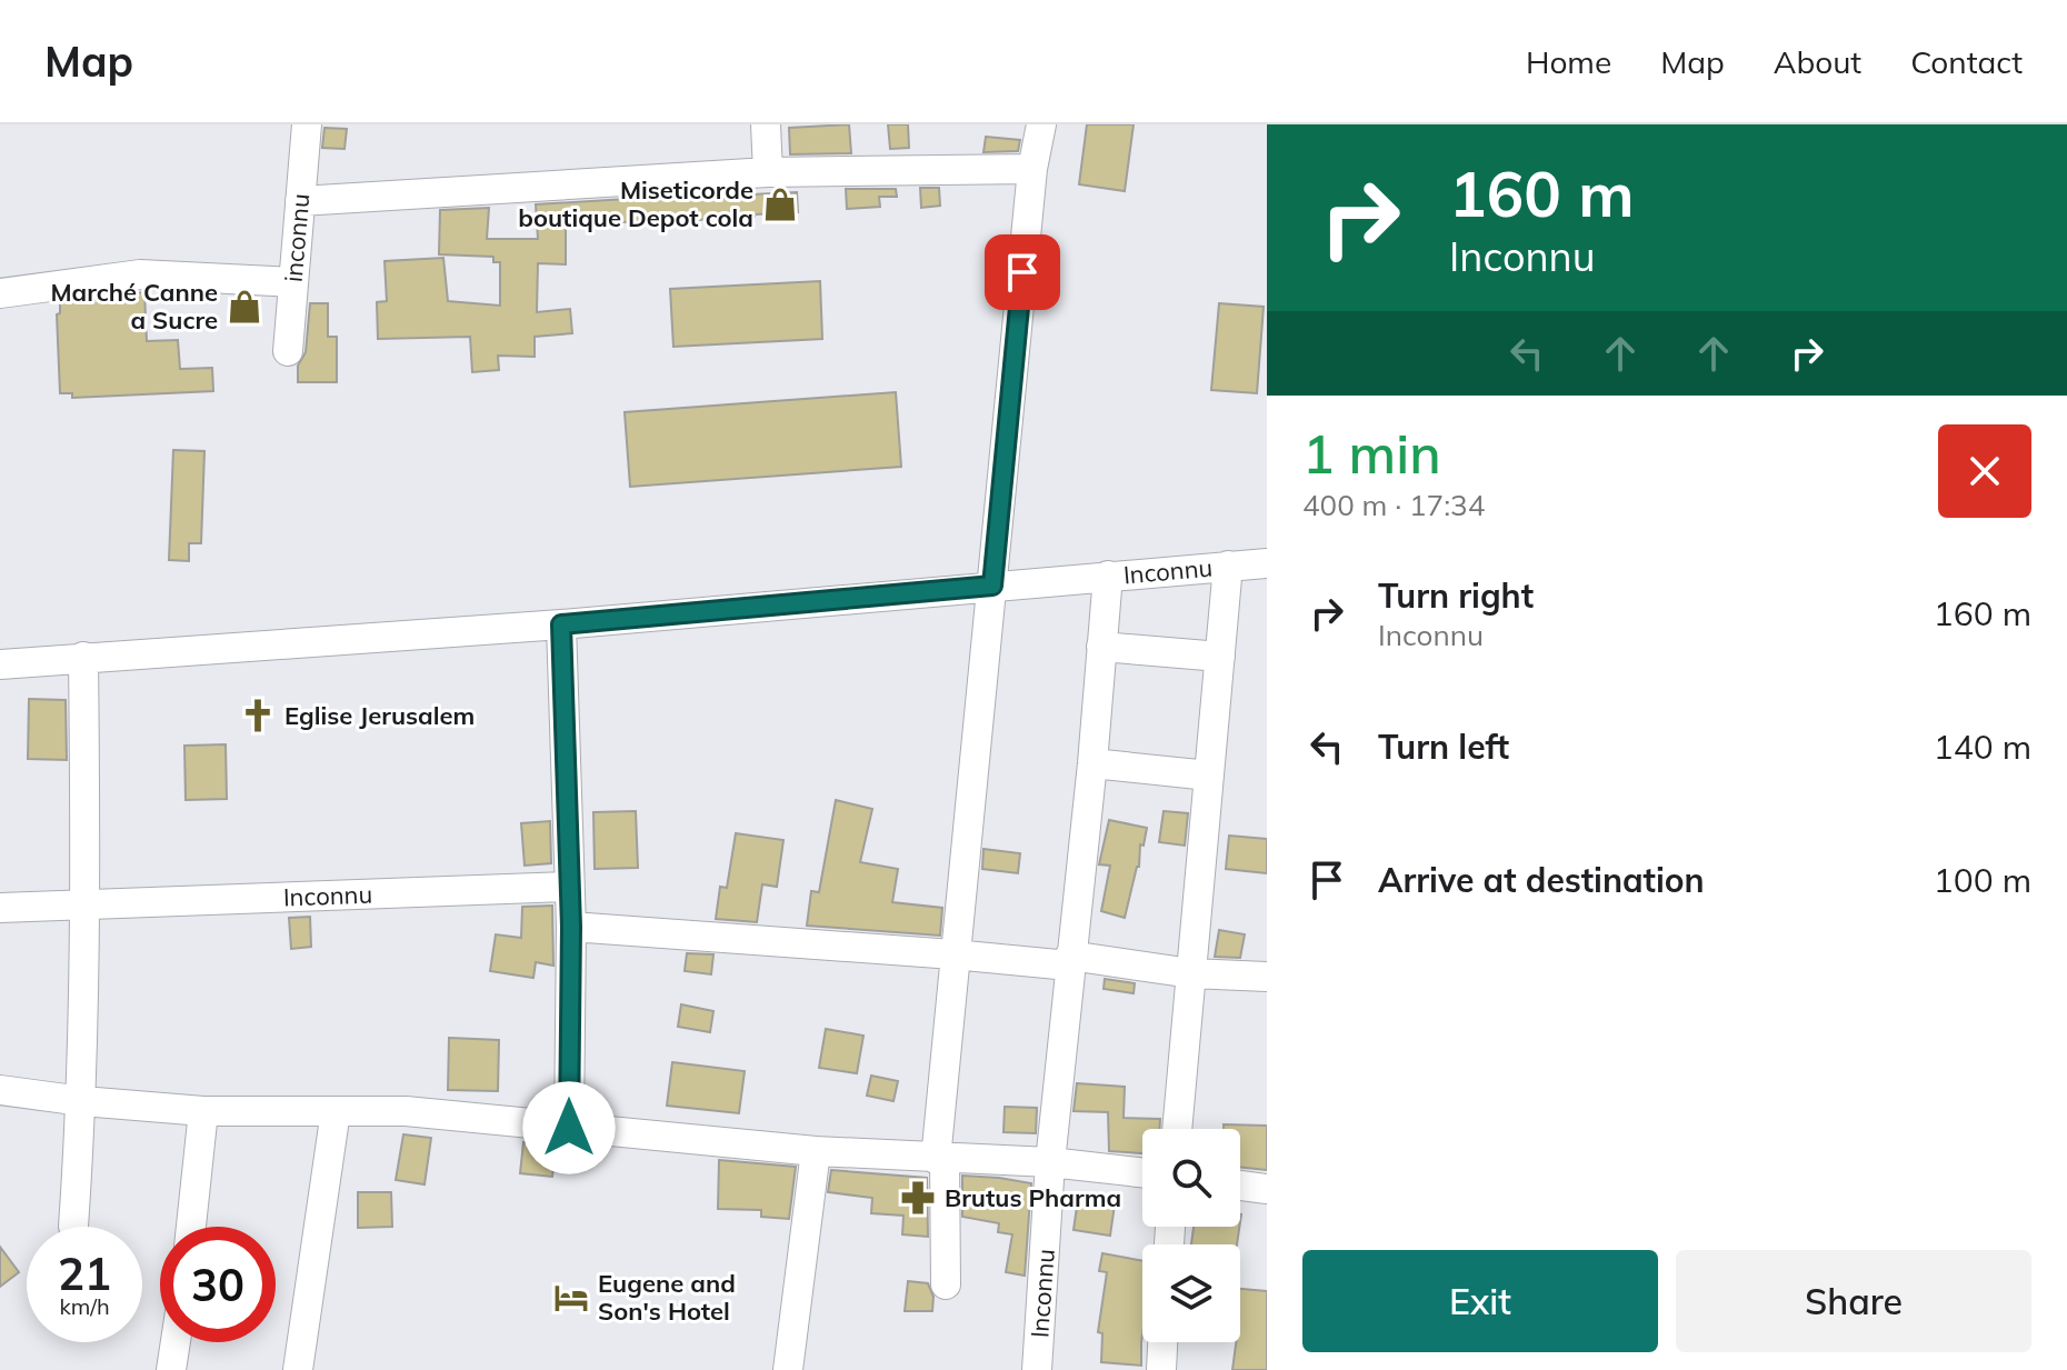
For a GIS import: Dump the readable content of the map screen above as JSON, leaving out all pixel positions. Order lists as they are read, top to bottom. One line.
{"streets":{"street":["inconnu","Inconnu"]},"places":{"shop":["Miseticorde boutique Depot cola","Marché Canne a Sucre"],"church":["Eglise Jerusalem"],"pharmacy":["Brutus Pharma"],"hotel":["Eugene and Son's Hotel"]},"page":{"header":"Map","nav":["Home","Map","About","Contact"],"turn":["160 m","Inconnu"],"heading":["1 min","400 m · 17:34"],"list":[{"name":"Turn right","note":"Inconnu","value":"160 m"},{"name":"Turn left","value":"140 m"},{"name":"Arrive at destination","value":"100 m"}],"speed":"21 km/h","limit":"30","buttons":["Exit","Share"]}}
